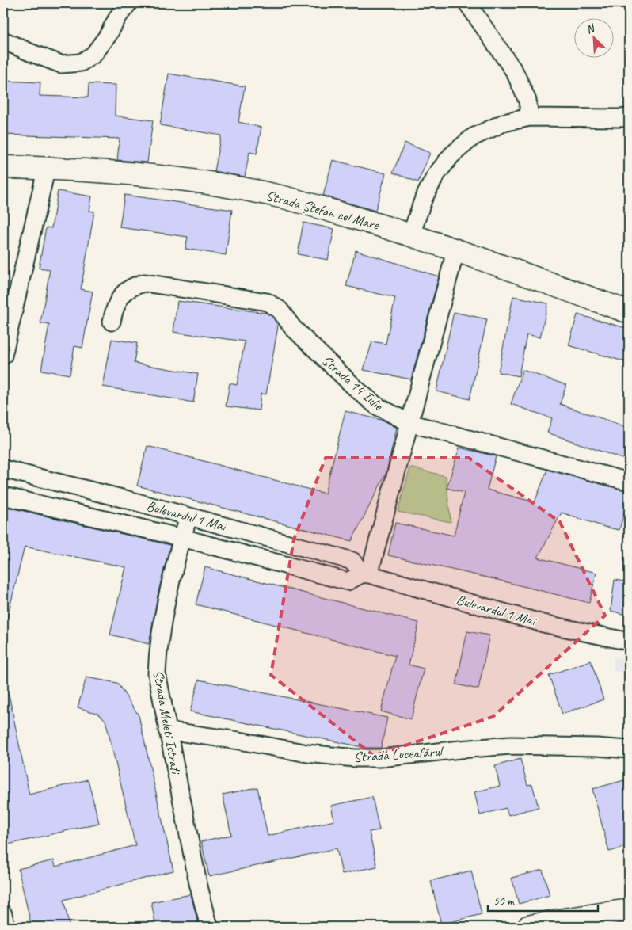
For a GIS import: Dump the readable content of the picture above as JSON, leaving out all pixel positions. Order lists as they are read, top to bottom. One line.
{"streets":{"main road":["Strada Ștefan cel Mare"],"street":["Strada 14 Iulie","Bulevardul 1 Mai","Strada Meleti Istrati","Strada Luceafărul"]},"crossings":[["Bulevardul 1 Mai","Strada Meleti Istrati"],["Strada Meleti Istrati","Strada Luceafărul"]],"scale_bar":"50 m","north":"top left"}
